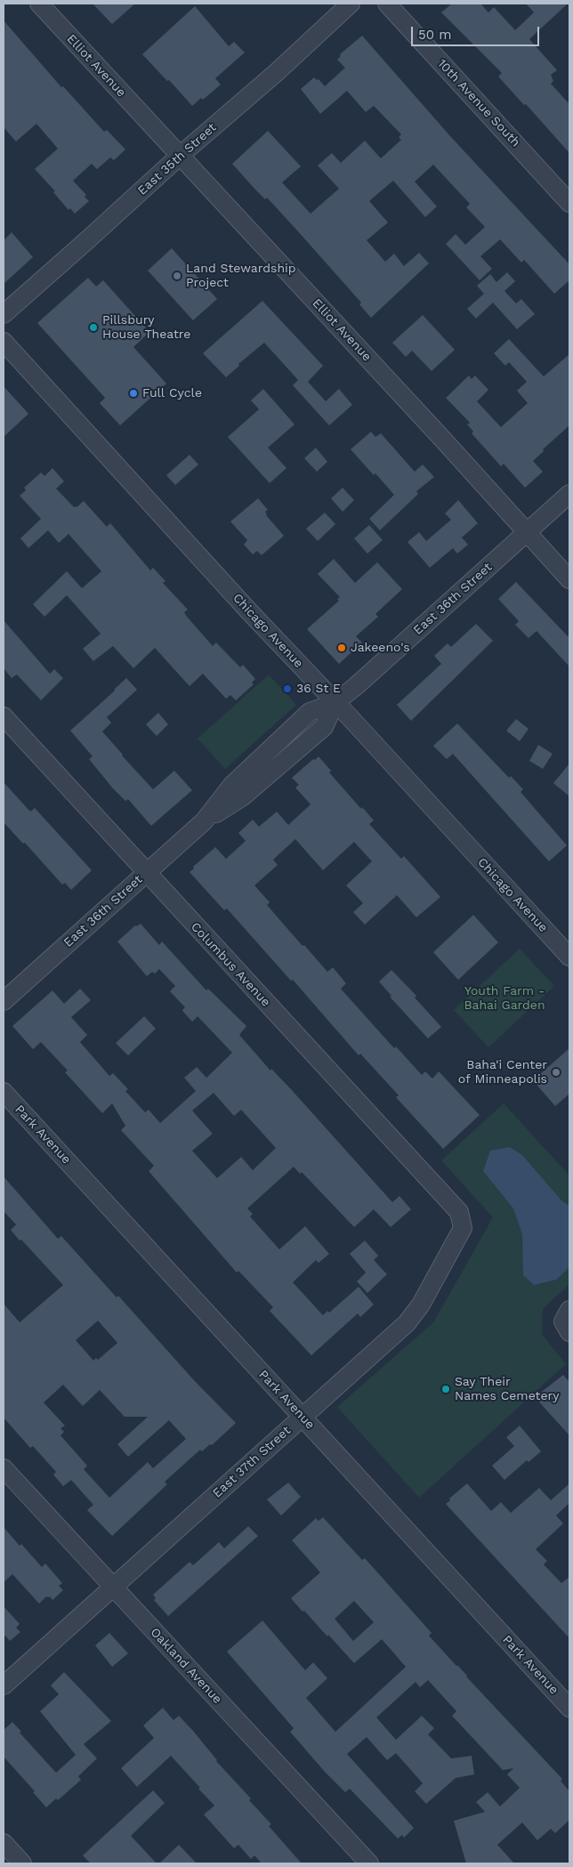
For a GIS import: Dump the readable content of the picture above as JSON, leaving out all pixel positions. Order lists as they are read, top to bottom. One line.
{"streets":{"street":["Elliot Avenue","10th Avenue South","East 35th Street","East 36th Street","Chicago Avenue","Columbus Avenue","Park Avenue","East 37th Street","Oakland Avenue"]},"crossings":[["Elliot Avenue","East 35th Street"],["Elliot Avenue","East 36th Street"],["East 36th Street","Chicago Avenue"],["East 36th Street","Columbus Avenue"],["Columbus Avenue","East 37th Street"],["Park Avenue","East 37th Street"],["East 37th Street","Oakland Avenue"]],"parks":["Youth Farm - Bahai Garden"],"places":["Land Stewardship Project","Pillsbury House Theatre","Full Cycle","Jakeeno's","36 St E","Baha'i Center of Minneapolis","Say Their Names Cemetery"],"scale_bar":"50 m"}
